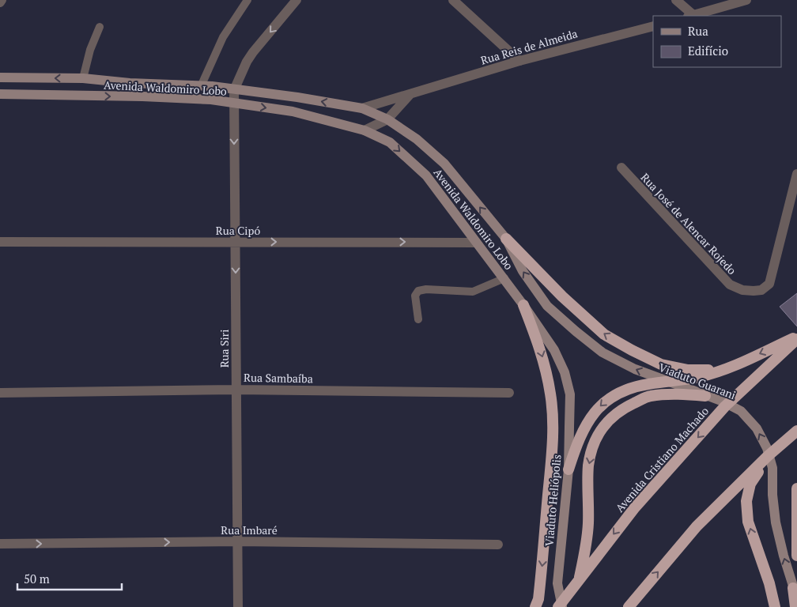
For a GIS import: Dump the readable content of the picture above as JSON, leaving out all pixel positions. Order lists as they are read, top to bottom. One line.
{"streets":{"highway":["Avenida Cristiano Machado"],"main road":["Avenida Waldomiro Lobo","Viaduto Guarani","Viaduto Heliópolis"],"street":["Rua Reis de Almeida","Rua José de Alencar Rojedo","Rua Cipó","Rua Siri","Rua Sambaíba","Rua Imbaré"]},"crossings":[["Rua Reis de Almeida","Avenida Waldomiro Lobo"],["Avenida Waldomiro Lobo","Rua Cipó"],["Avenida Waldomiro Lobo","Rua Siri"],["Avenida Waldomiro Lobo","Viaduto Guarani"],["Avenida Waldomiro Lobo","Viaduto Heliópolis"],["Rua Cipó","Rua Siri"],["Rua Siri","Rua Sambaíba"],["Rua Siri","Rua Imbaré"]],"one_way":["Rua Cipó","Rua Siri","Viaduto Guarani","Rua Imbaré"],"legend":["Rua","Edifício"],"scale_bar":"50 m"}
